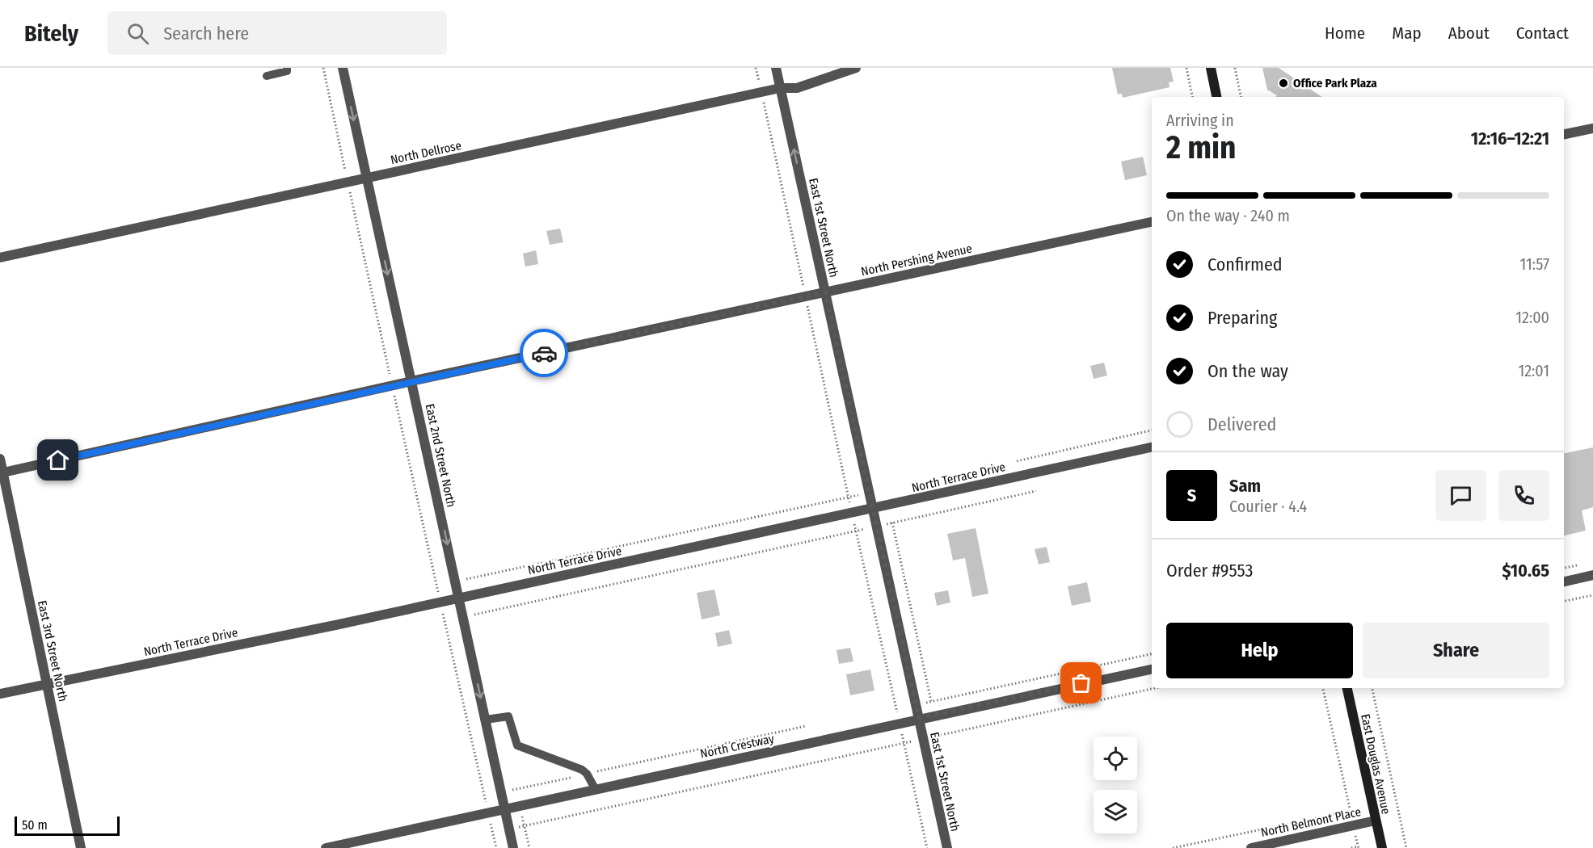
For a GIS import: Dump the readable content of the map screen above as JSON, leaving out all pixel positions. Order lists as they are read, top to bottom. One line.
{"streets":{"main road":["East Douglas Avenue"],"street":["North Dellrose","East 1st Street North","North Pershing Avenue","East 2nd Street North","North Terrace Drive","East 3rd Street North","North Crestway","North Belmont Place"]},"crossings":[["North Dellrose","East 1st Street North"],["North Dellrose","East 2nd Street North"],["East 1st Street North","North Pershing Avenue"],["East 1st Street North","North Terrace Drive"],["East 1st Street North","North Crestway"],["North Pershing Avenue","East 2nd Street North"],["North Pershing Avenue","East 3rd Street North"],["East 2nd Street North","North Terrace Drive"],["East 2nd Street North","North Crestway"],["North Terrace Drive","East 3rd Street North"],["East Douglas Avenue","North Belmont Place"]],"one_way":["East 2nd Street North"],"places":["Office Park Plaza"],"scale_bar":"50 m","page":{"header":"Bitely","search":"Search here","nav":["Home","Map","About","Contact"],"heading":["2 min","Arriving in","12:16–12:21"],"panel":["Sam","Courier · 4.4","Order #9553","$10.65"],"bar":"On the way · 240 m","list":[["Confirmed","11:57"],["Preparing","12:00"],["On the way","12:01"],"Delivered"],"round":"S","buttons":["Help","Share"],"scale":"50 m"}}
